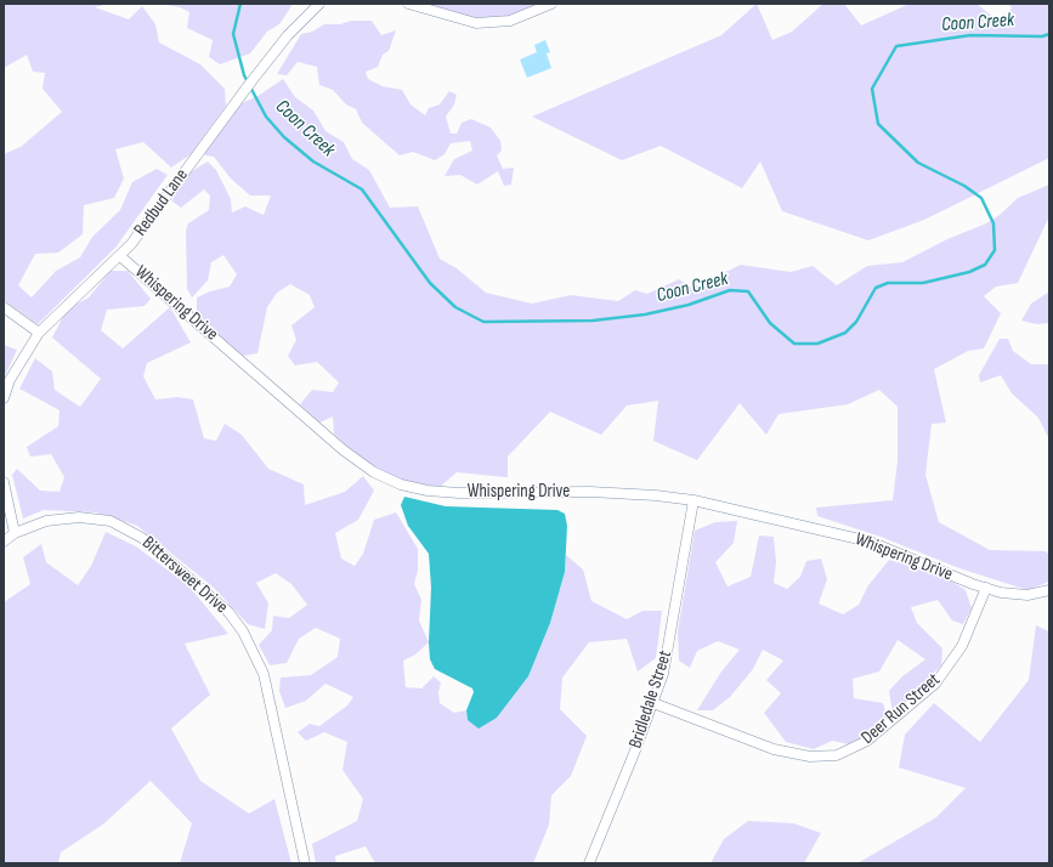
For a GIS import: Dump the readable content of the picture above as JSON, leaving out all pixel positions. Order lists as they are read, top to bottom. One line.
{"streets":{"street":["Redbud Lane","Whispering Drive","Bittersweet Drive","Bridledale Street","Deer Run Street"]},"crossings":[["Redbud Lane","Whispering Drive"],["Whispering Drive","Bridledale Street"],["Whispering Drive","Deer Run Street"],["Bridledale Street","Deer Run Street"]],"water":["Coon Creek"]}
